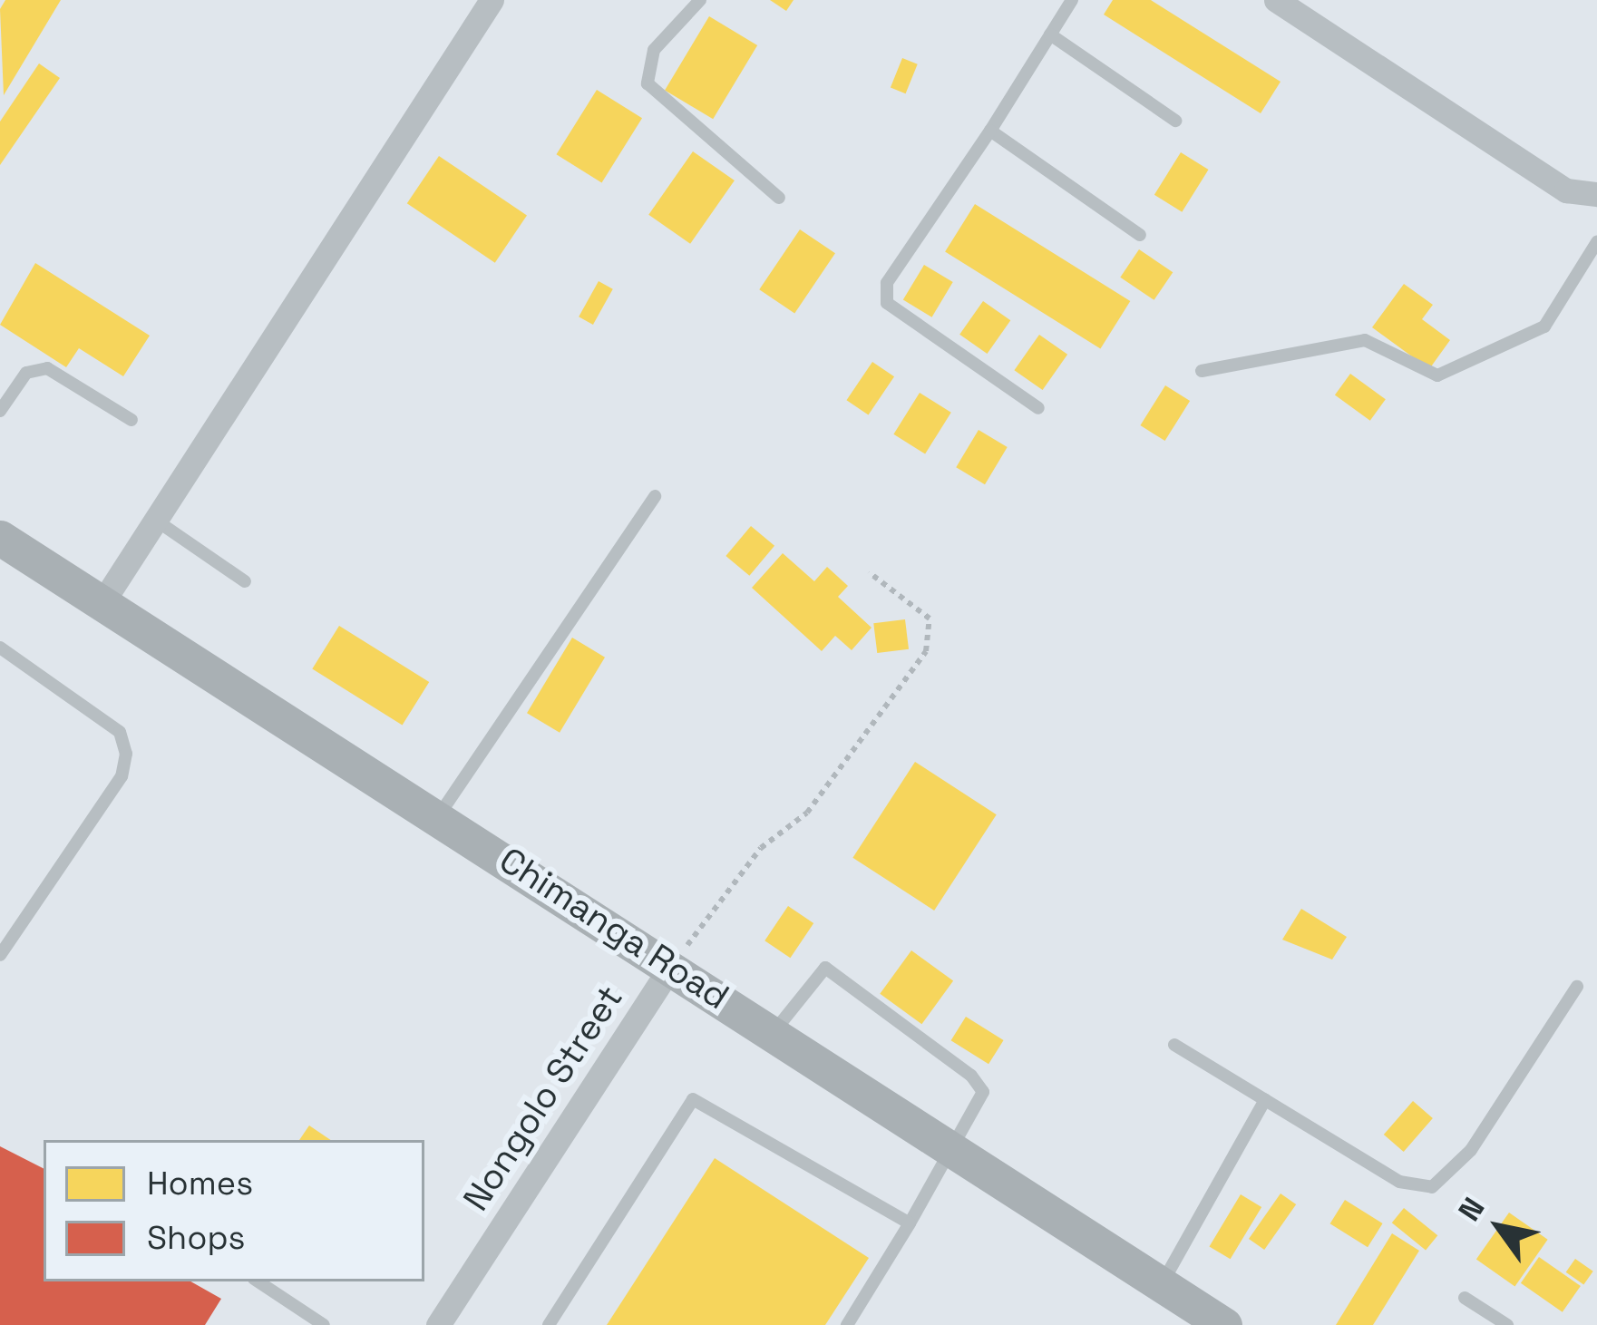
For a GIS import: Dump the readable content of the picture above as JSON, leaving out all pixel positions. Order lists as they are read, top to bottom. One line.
{"streets":{"street":["Chimanga Road","Nongolo Street"]},"crossings":[["Chimanga Road","Nongolo Street"]],"legend":["Homes","Shops"],"north":"top left"}
